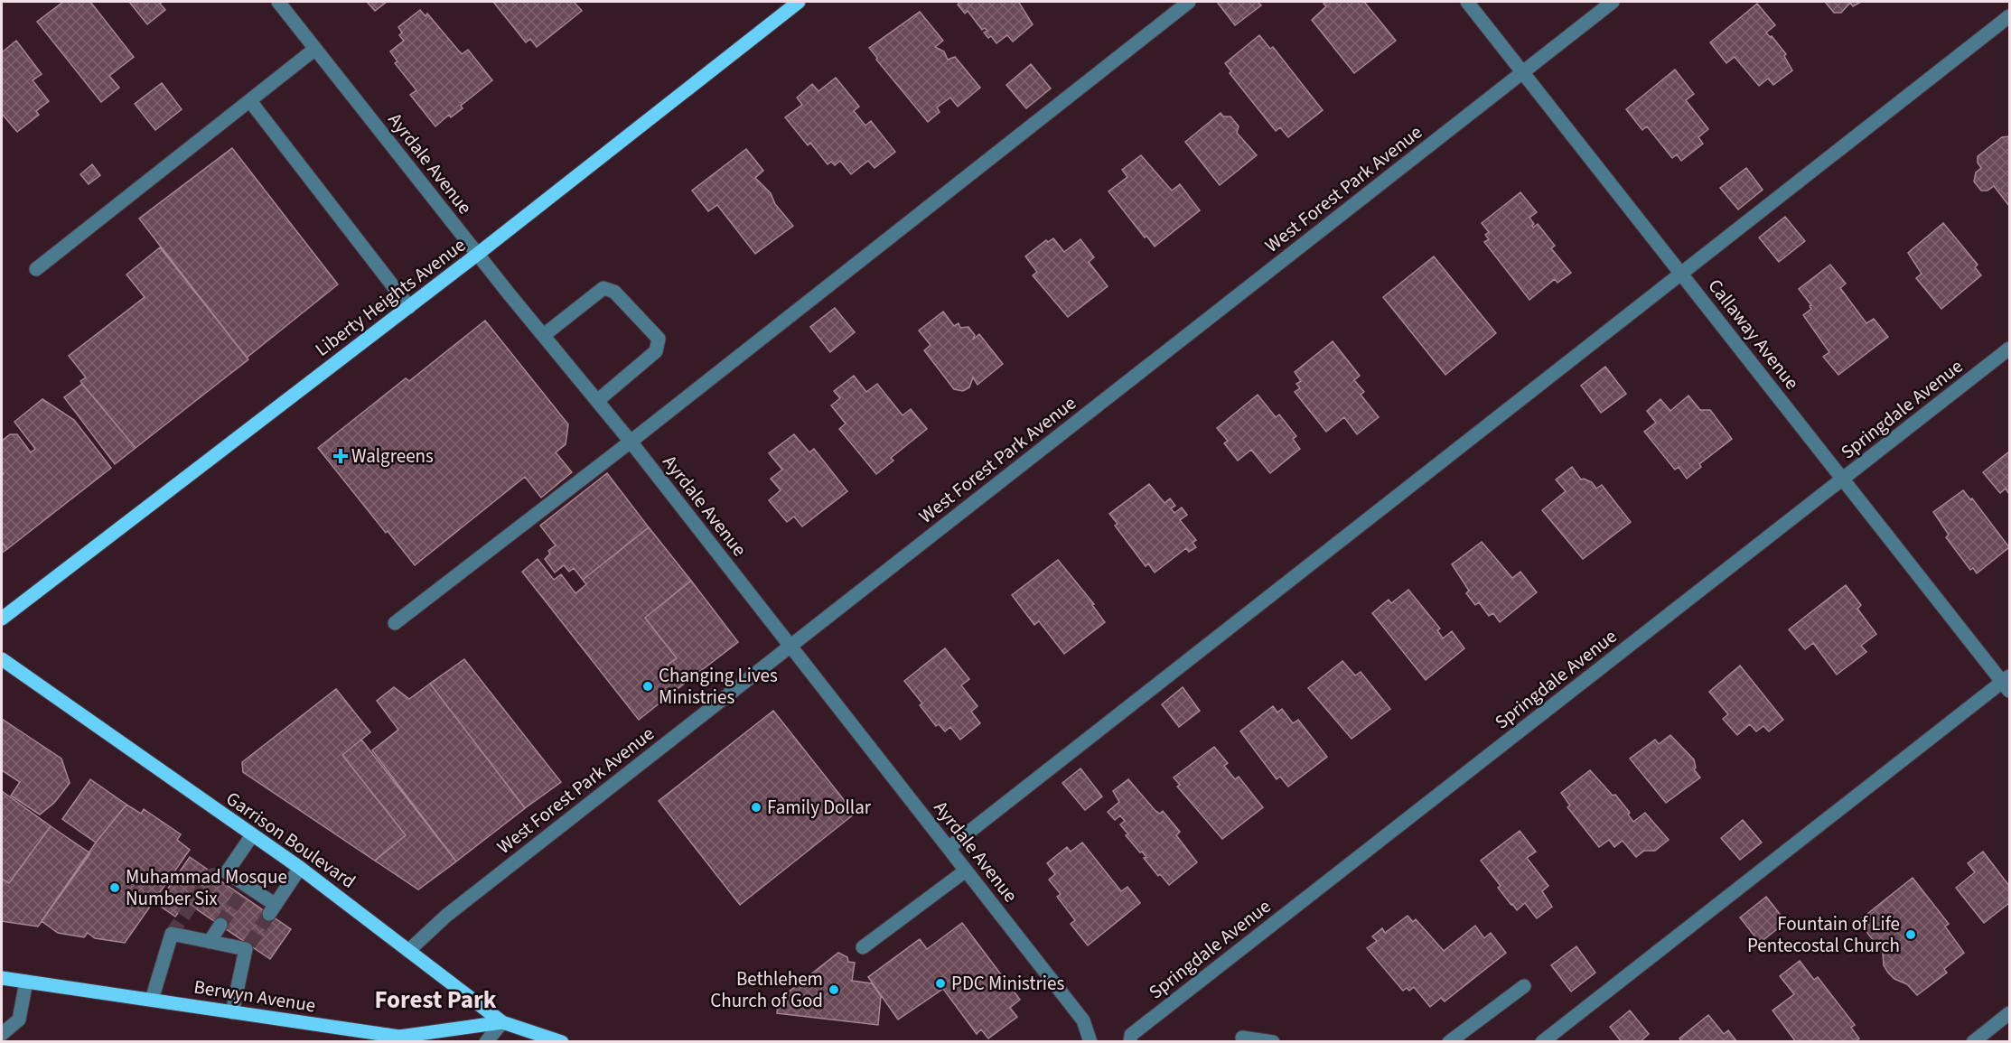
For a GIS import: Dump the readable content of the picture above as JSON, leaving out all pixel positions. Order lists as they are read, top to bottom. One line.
{"streets":{"main road":["Liberty Heights Avenue","Garrison Boulevard","Berwyn Avenue"],"street":["Ayrdale Avenue","West Forest Park Avenue","Callaway Avenue","Springdale Avenue"]},"crossings":[["Ayrdale Avenue","West Forest Park Avenue"],["Ayrdale Avenue","Liberty Heights Avenue"],["West Forest Park Avenue","Callaway Avenue"],["West Forest Park Avenue","Garrison Boulevard"],["Callaway Avenue","Springdale Avenue"],["Garrison Boulevard","Berwyn Avenue"]],"districts":["Forest Park"],"places":{"health":["Walgreens"],"other":["Changing Lives Ministries","Family Dollar","Muhammad Mosque Number Six","Fountain of Life Pentecostal Church","PDC Ministries","Bethlehem Church of God"]}}
